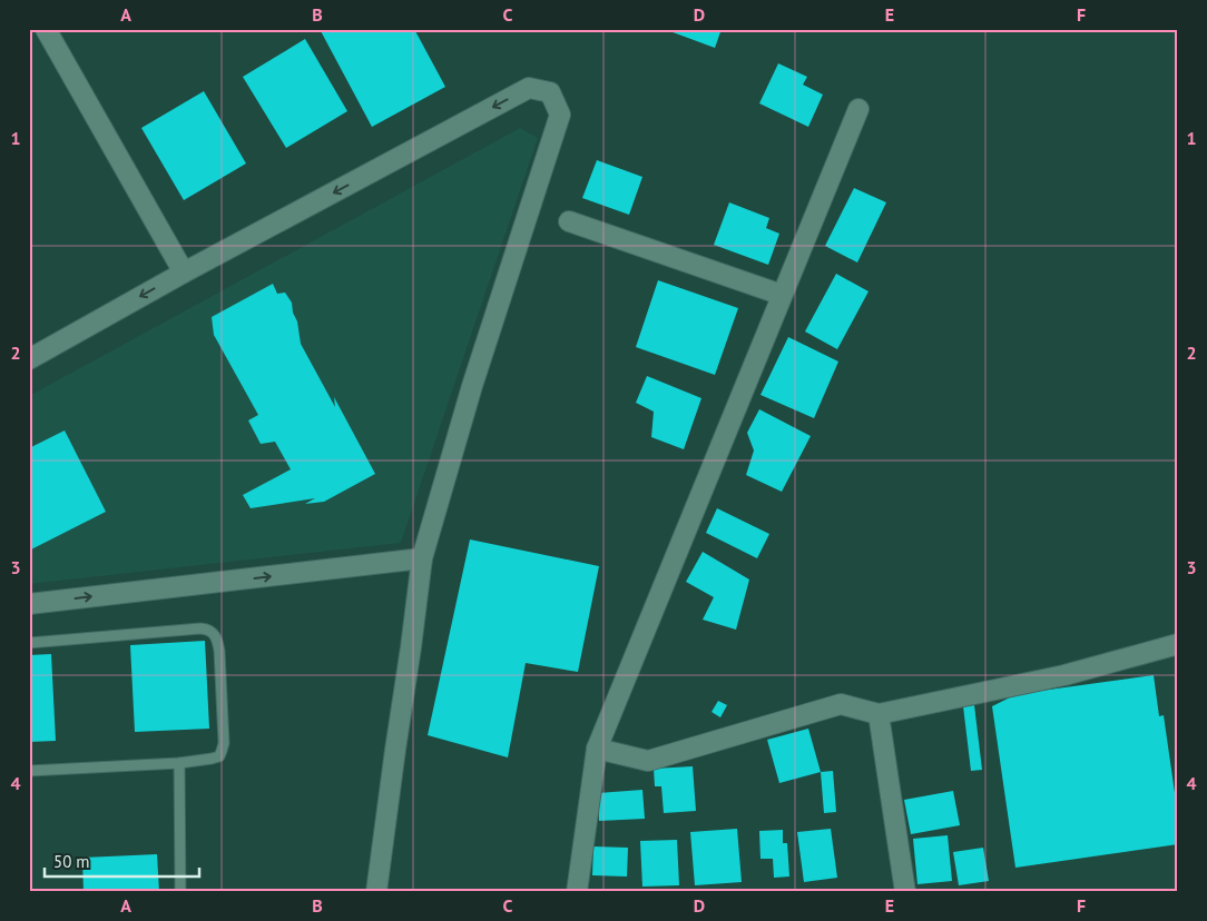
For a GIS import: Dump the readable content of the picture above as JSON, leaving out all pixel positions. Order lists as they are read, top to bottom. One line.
{"scale_bar":"50 m","grid":{"columns":["A","B","C","D","E","F"],"rows":["1","2","3","4"]}}
